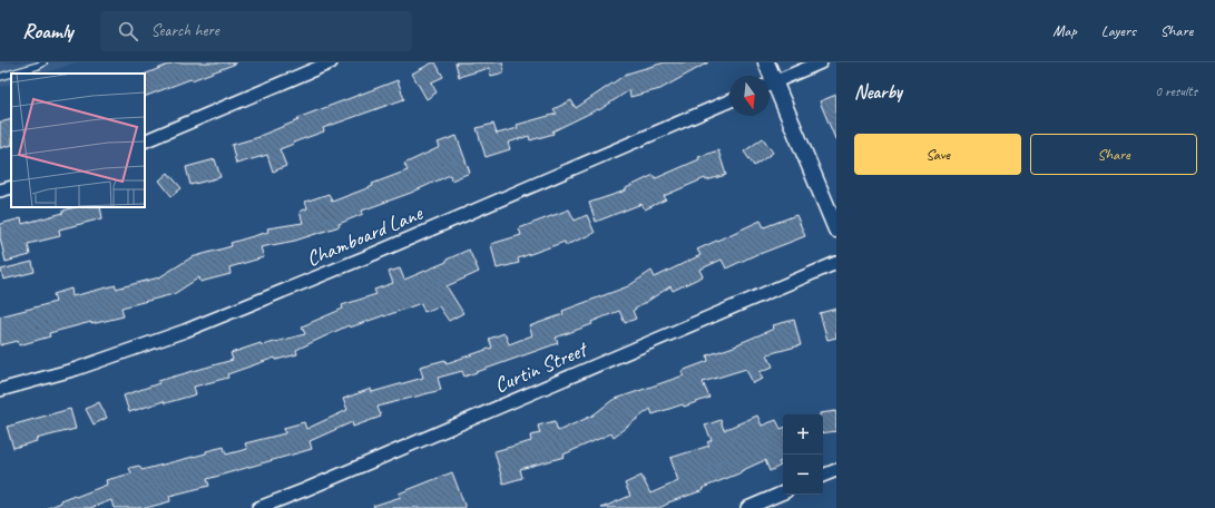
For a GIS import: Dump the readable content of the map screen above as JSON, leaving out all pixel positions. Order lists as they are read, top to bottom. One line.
{"streets":{"street":["Chamboard Lane","Curtin Street"]},"north":"bottom","page":{"header":"Roamly","search":"Search here","nav":["Map","Layers","Share"],"heading":["Nearby","0 results"],"buttons":["Save","Share"],"map_buttons":["+","−"]}}
